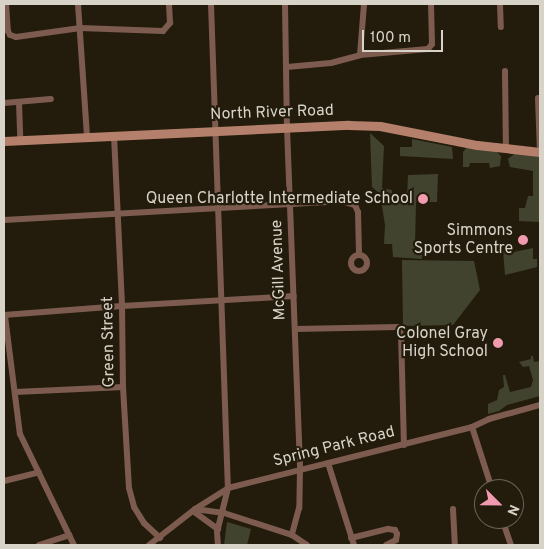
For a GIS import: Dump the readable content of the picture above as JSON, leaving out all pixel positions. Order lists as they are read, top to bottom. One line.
{"streets":{"main road":["North River Road"],"street":["McGill Avenue","Green Street","Spring Park Road"]},"crossings":[["North River Road","McGill Avenue"],["North River Road","Green Street"],["McGill Avenue","Spring Park Road"],["Green Street","Spring Park Road"]],"places":["Queen Charlotte Intermediate School","Simmons Sports Centre","Colonel Gray High School"],"scale_bar":"100 m","north":"bottom right"}
